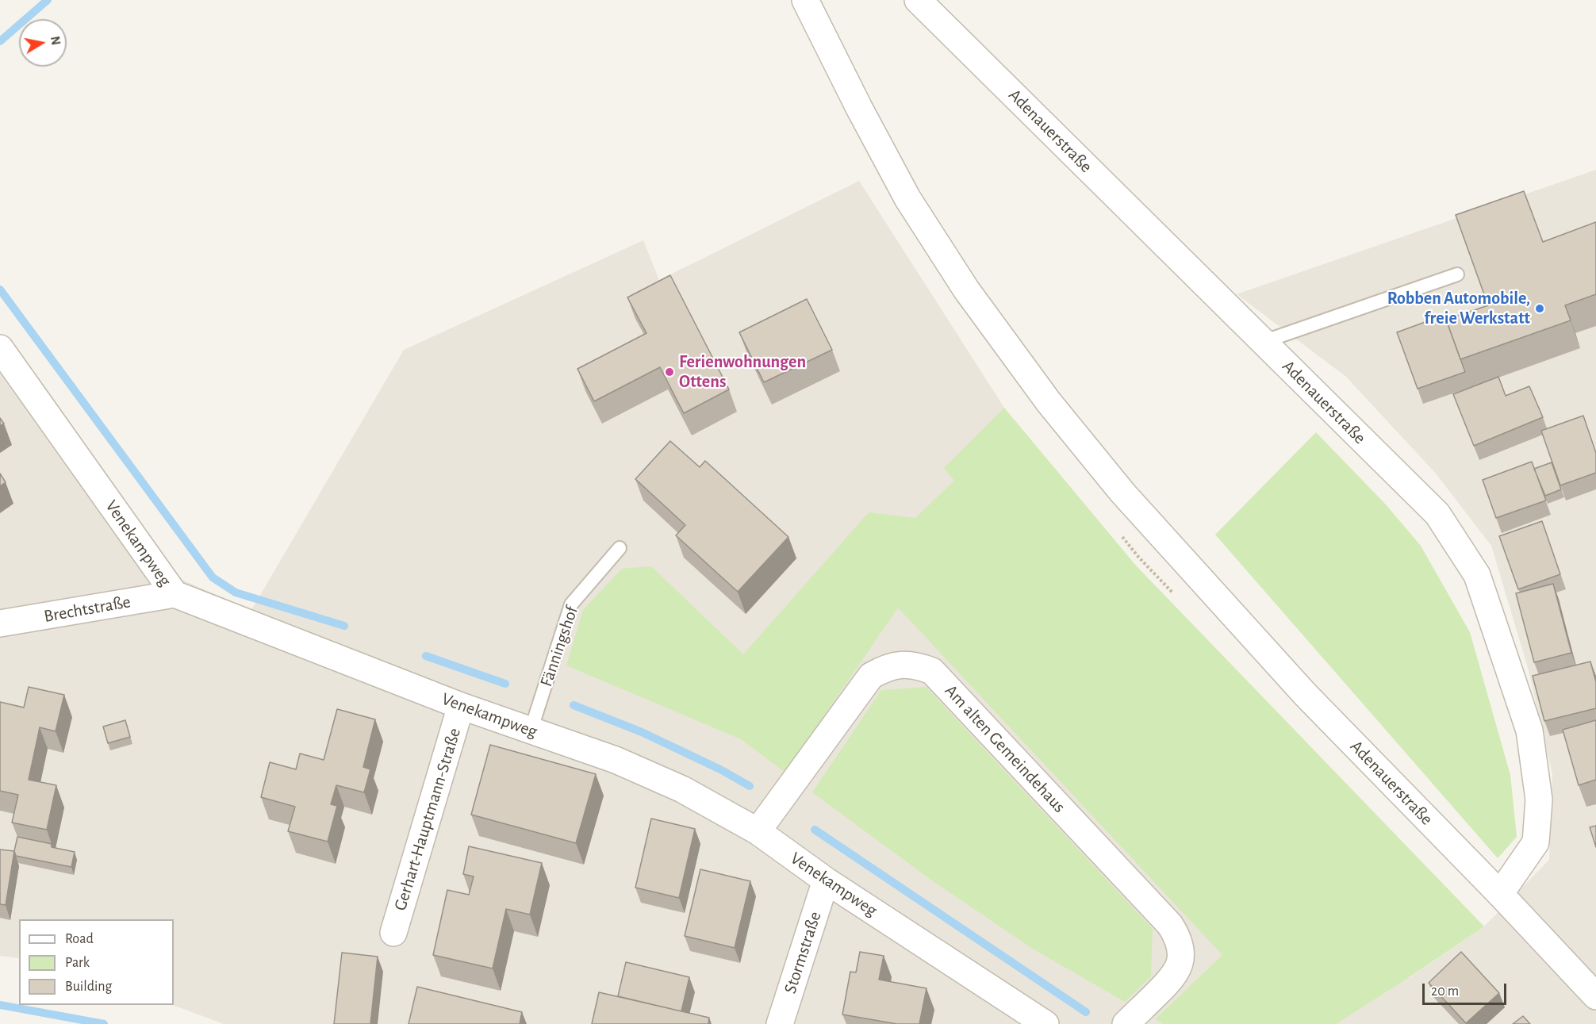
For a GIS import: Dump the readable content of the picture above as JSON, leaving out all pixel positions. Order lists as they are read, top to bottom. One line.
{"streets":{"street":["Adenauerstraße","Venekampweg","Brechtstraße","Am alten Gemeindehaus","Gerhart-Hauptmann-Straße","Stormstraße"],"lane":["Fänningshof"]},"crossings":[["Venekampweg","Brechtstraße"],["Venekampweg","Fänningshof"],["Venekampweg","Am alten Gemeindehaus"],["Venekampweg","Gerhart-Hauptmann-Straße"],["Venekampweg","Stormstraße"]],"places":["Robben Automobile, freie Werkstatt","Ferienwohnungen Ottens"],"legend":["Road","Park","Building"],"scale_bar":"20 m","north":"right"}
